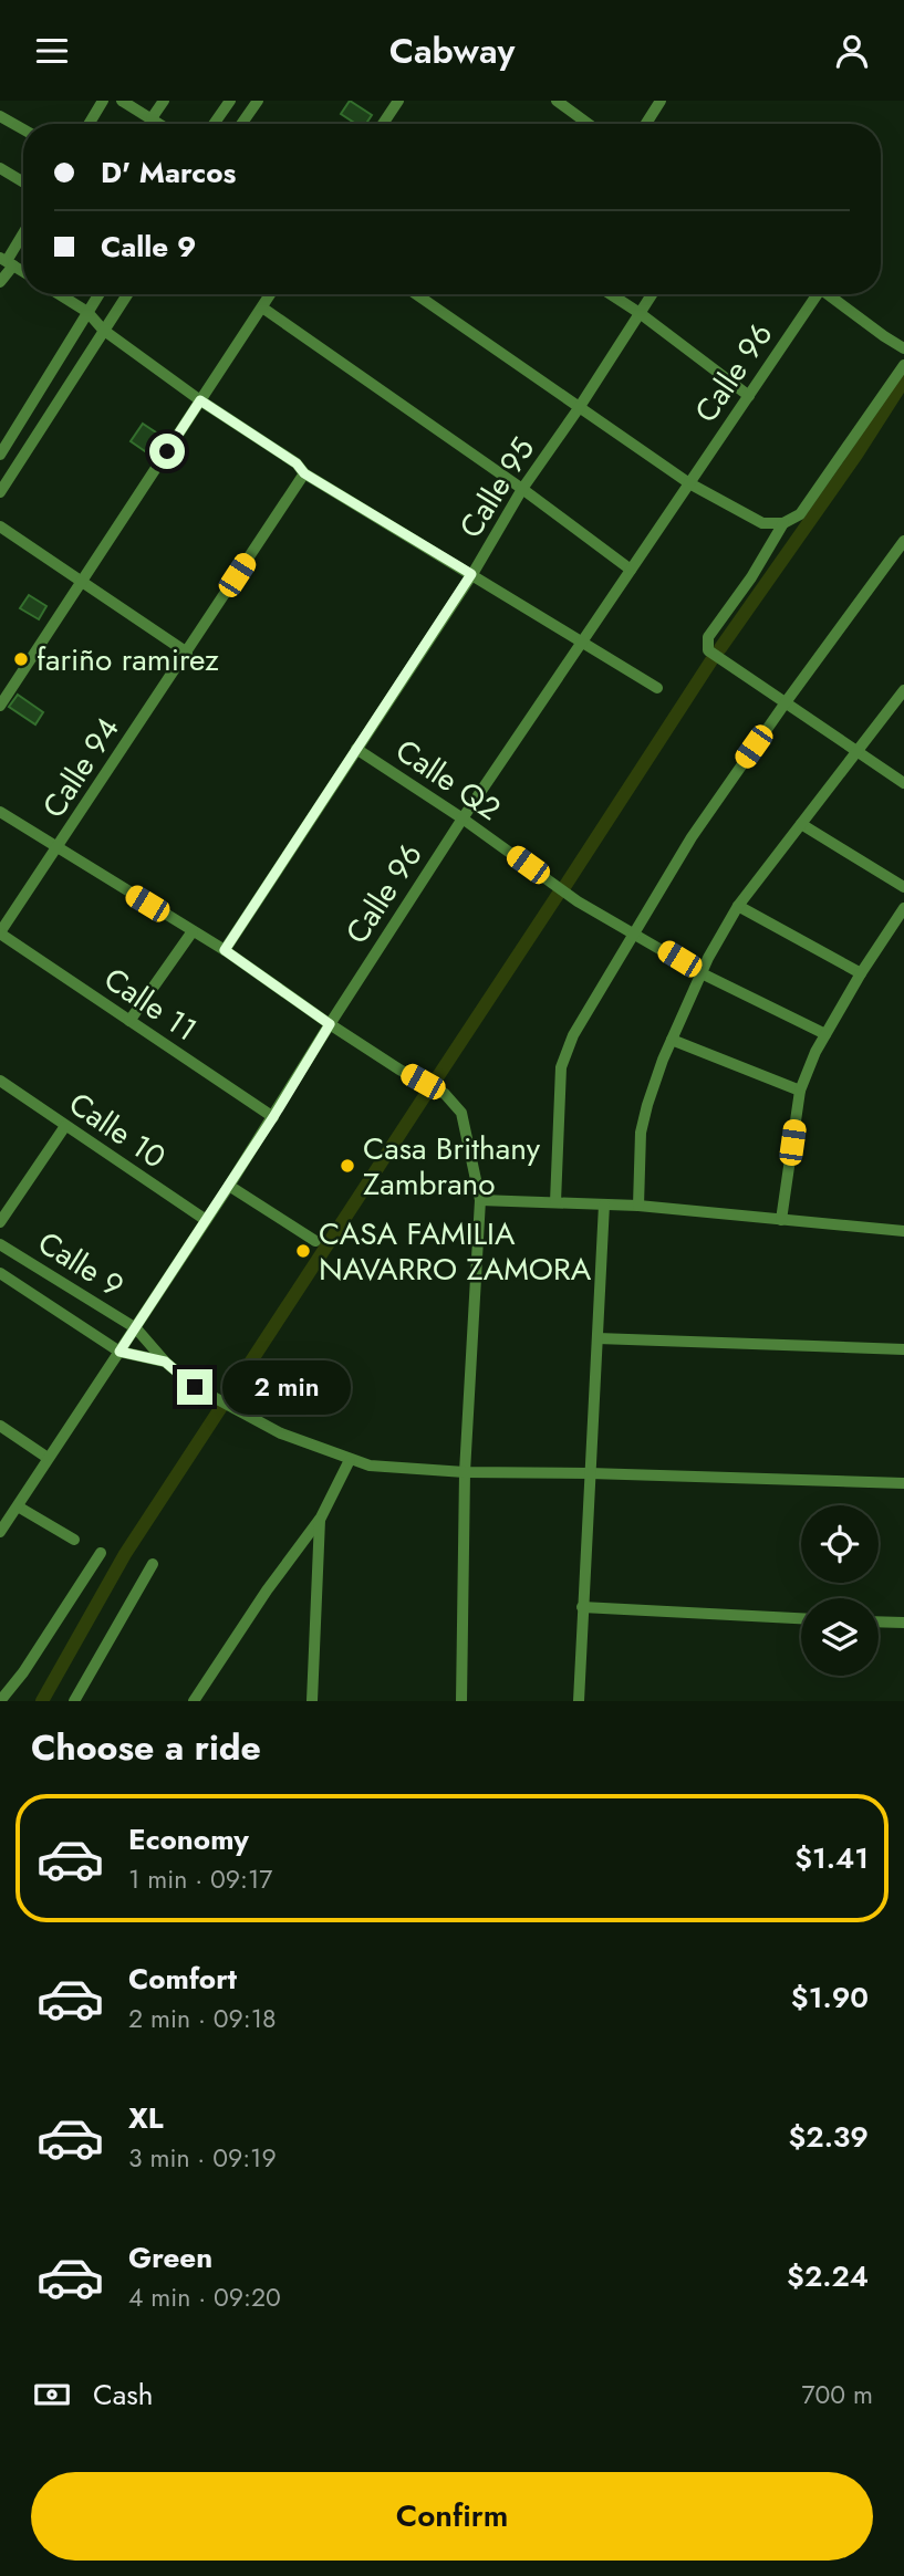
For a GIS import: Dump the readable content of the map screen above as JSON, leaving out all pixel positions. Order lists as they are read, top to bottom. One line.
{"streets":{"street":["Calle 96","Calle 95","Calle 94","Calle Q2","Calle 11","Calle 10","Calle 9"]},"crossings":[["Calle 96","Calle Q2"],["Calle 96","Calle 11"],["Calle 96","Calle 10"],["Calle 96","Calle 9"],["Calle 95","Calle Q2"],["Calle 94","Calle 11"]],"places":["fariño ramirez","Casa Brithany Zambrano","CASA FAMILIA NAVARRO ZAMORA"],"page":{"header":"Cabway","banner":["D' Marcos","Calle 9"],"bubble":"2 min","heading":"Choose a ride","list":[{"name":"Economy","note":"1 min · 09:17","value":"$1.41"},{"name":"Comfort","note":"2 min · 09:18","value":"$1.90"},{"name":"XL","note":"3 min · 09:19","value":"$2.39"},{"name":"Green","note":"4 min · 09:20","value":"$2.24"}],"pay":["Cash","700 m"],"buttons":"Confirm"}}
